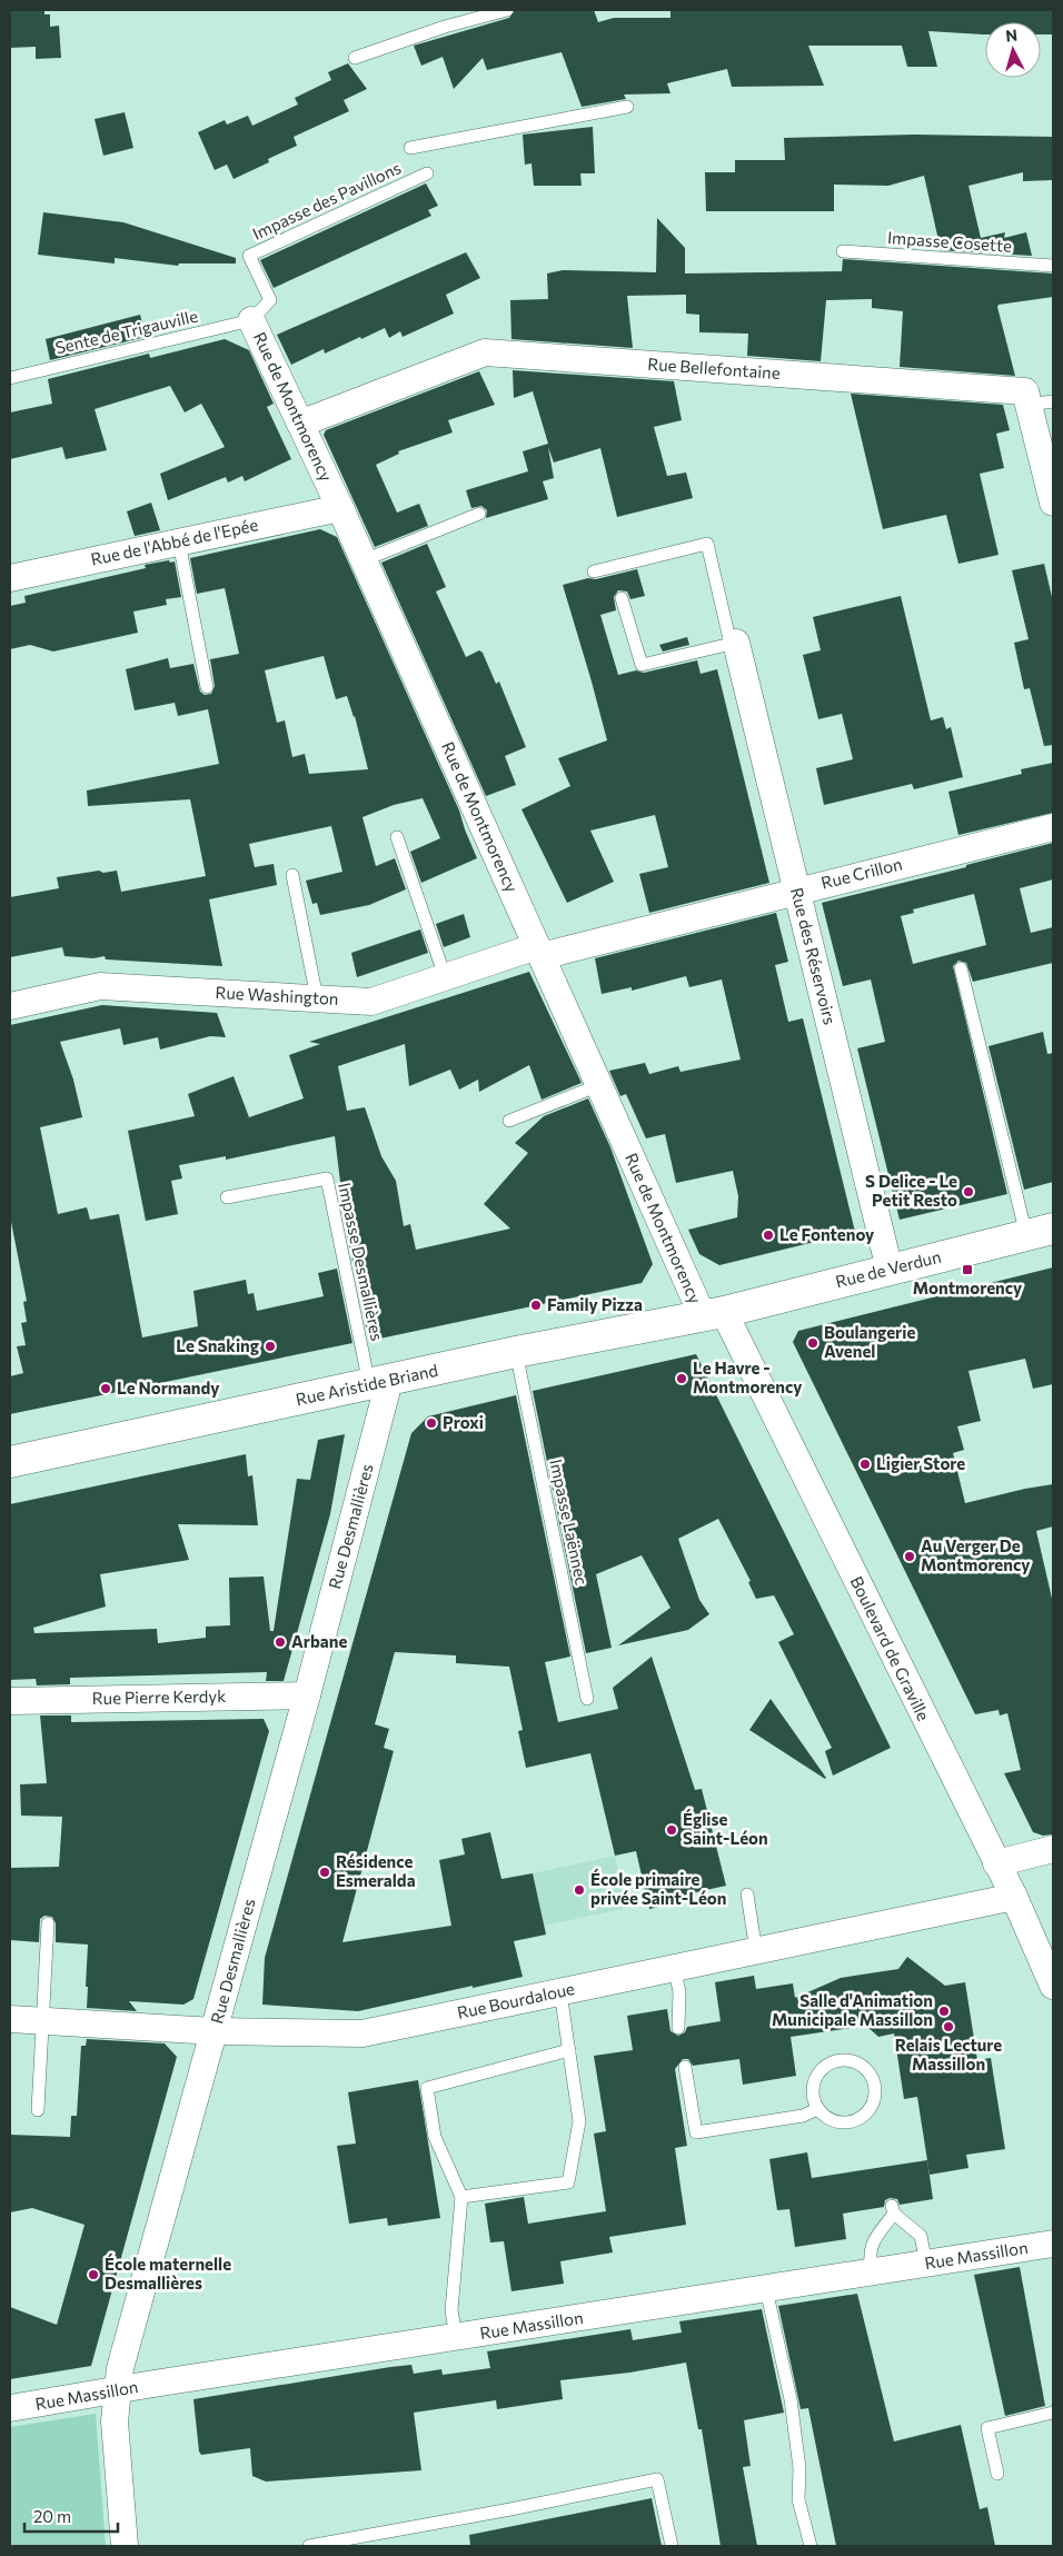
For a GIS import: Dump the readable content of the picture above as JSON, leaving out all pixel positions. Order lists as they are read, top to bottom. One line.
{"streets":{"main road":["Rue de Verdun","Rue Aristide Briand"],"street":["Rue Bellefontaine","Rue de Montmorency","Rue de l'Abbé de l'Epée","Rue Crillon","Rue des Réservoirs","Rue Washington","Rue Desmallières","Boulevard de Graville","Rue Pierre Kerdyk","Rue Bourdaloue","Rue Massillon"],"lane":["Impasse des Pavillons","Impasse Cosette","Sente de Trigauville","Impasse Desmallières","Impasse Laënnec"]},"crossings":[["Impasse des Pavillons","Sente de Trigauville"],["Impasse des Pavillons","Rue de Montmorency"],["Sente de Trigauville","Rue de Montmorency"],["Rue Bellefontaine","Rue de Montmorency"],["Rue de Montmorency","Rue de l'Abbé de l'Epée"],["Rue de Montmorency","Rue Crillon"],["Rue de Montmorency","Rue Washington"],["Rue de Montmorency","Rue de Verdun"],["Rue de Montmorency","Rue Aristide Briand"],["Rue de Montmorency","Boulevard de Graville"],["Rue Crillon","Rue des Réservoirs"],["Rue Crillon","Rue Washington"],["Rue des Réservoirs","Rue de Verdun"],["Impasse Desmallières","Rue Aristide Briand"],["Impasse Desmallières","Rue Desmallières"],["Rue de Verdun","Rue Aristide Briand"],["Rue de Verdun","Boulevard de Graville"],["Rue Aristide Briand","Impasse Laënnec"],["Rue Aristide Briand","Rue Desmallières"],["Rue Aristide Briand","Boulevard de Graville"],["Rue Desmallières","Rue Pierre Kerdyk"],["Rue Desmallières","Rue Bourdaloue"],["Rue Desmallières","Rue Massillon"],["Boulevard de Graville","Rue Bourdaloue"]],"places":{"other":["S Delice - Le Petit Resto","Le Fontenoy","Family Pizza","Boulangerie Avenel","Le Snaking","Le Havre - Montmorency","Le Normandy","Proxi","Ligier Store","Au Verger De Montmorency","Arbane","Église Saint-Léon","Résidence Esmeralda","École primaire privée Saint-Léon","Salle d'Animation Municipale Massillon","Relais Lecture Massillon","École maternelle Desmallières"],"transit":["Montmorency"]},"scale_bar":"20 m","north":"top"}
